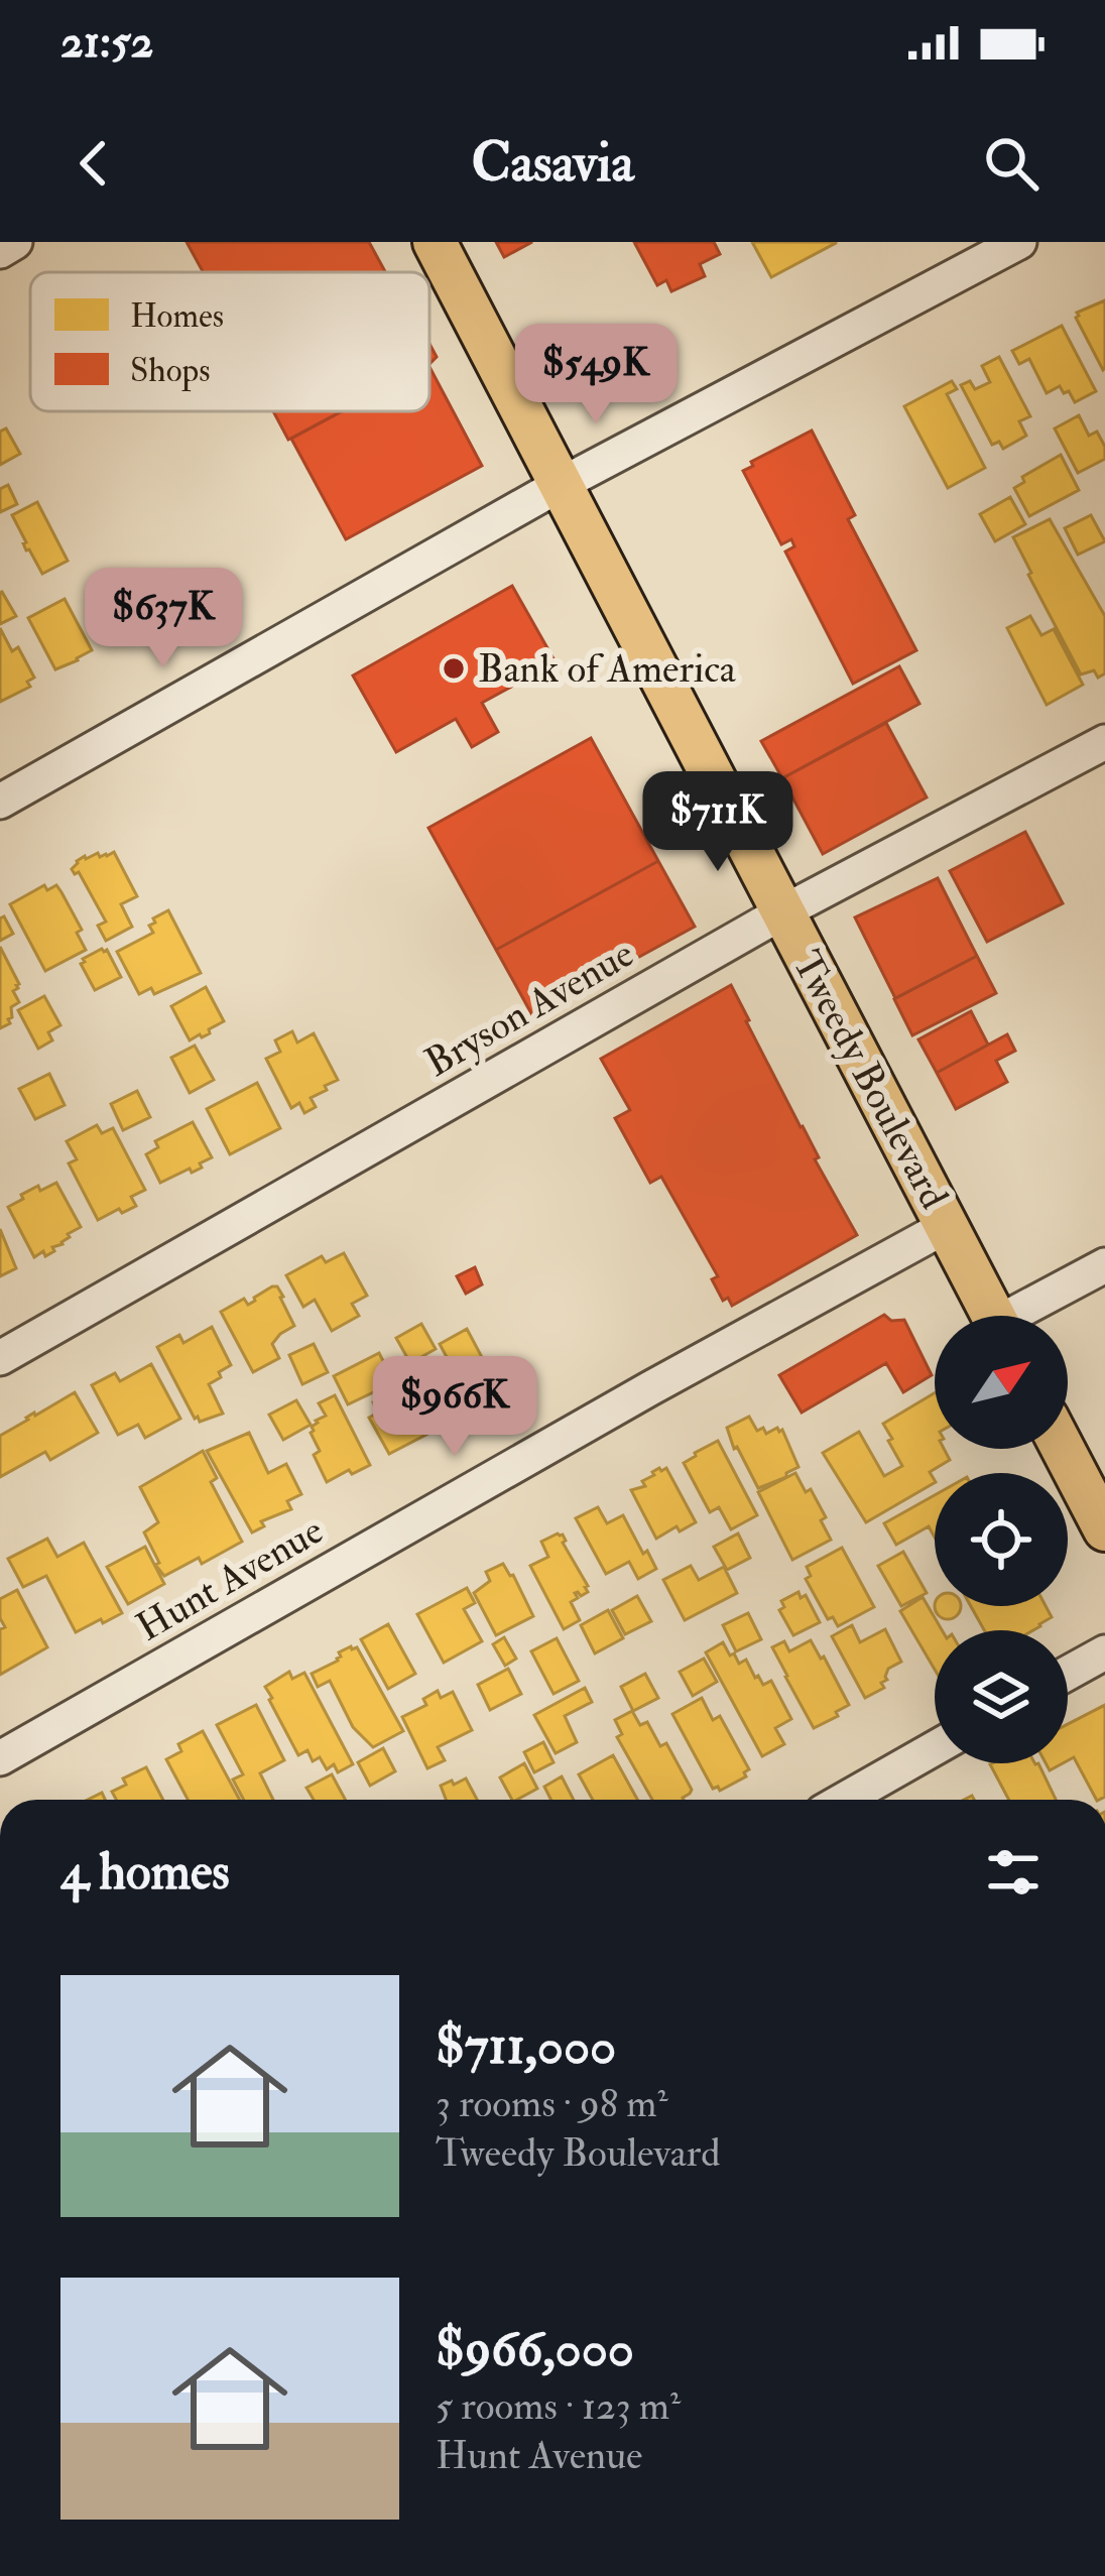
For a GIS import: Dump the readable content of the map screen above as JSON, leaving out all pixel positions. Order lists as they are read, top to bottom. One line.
{"streets":{"main road":["Tweedy Boulevard"],"street":["Bryson Avenue","Hunt Avenue"]},"crossings":[["Bryson Avenue","Tweedy Boulevard"],["Tweedy Boulevard","Hunt Avenue"]],"places":["Bank of America"],"legend":["Homes","Shops"],"north":"top right","page":{"status":"21:52","header":"Casavia","price":["$549K","$637K","$711K","$966K"],"heading":"4 homes","list":[{"name":"$711,000","note":"3 rooms · 98 m² · Tweedy Boulevard"},{"name":"$966,000","note":"5 rooms · 123 m² · Hunt Avenue"}]}}
